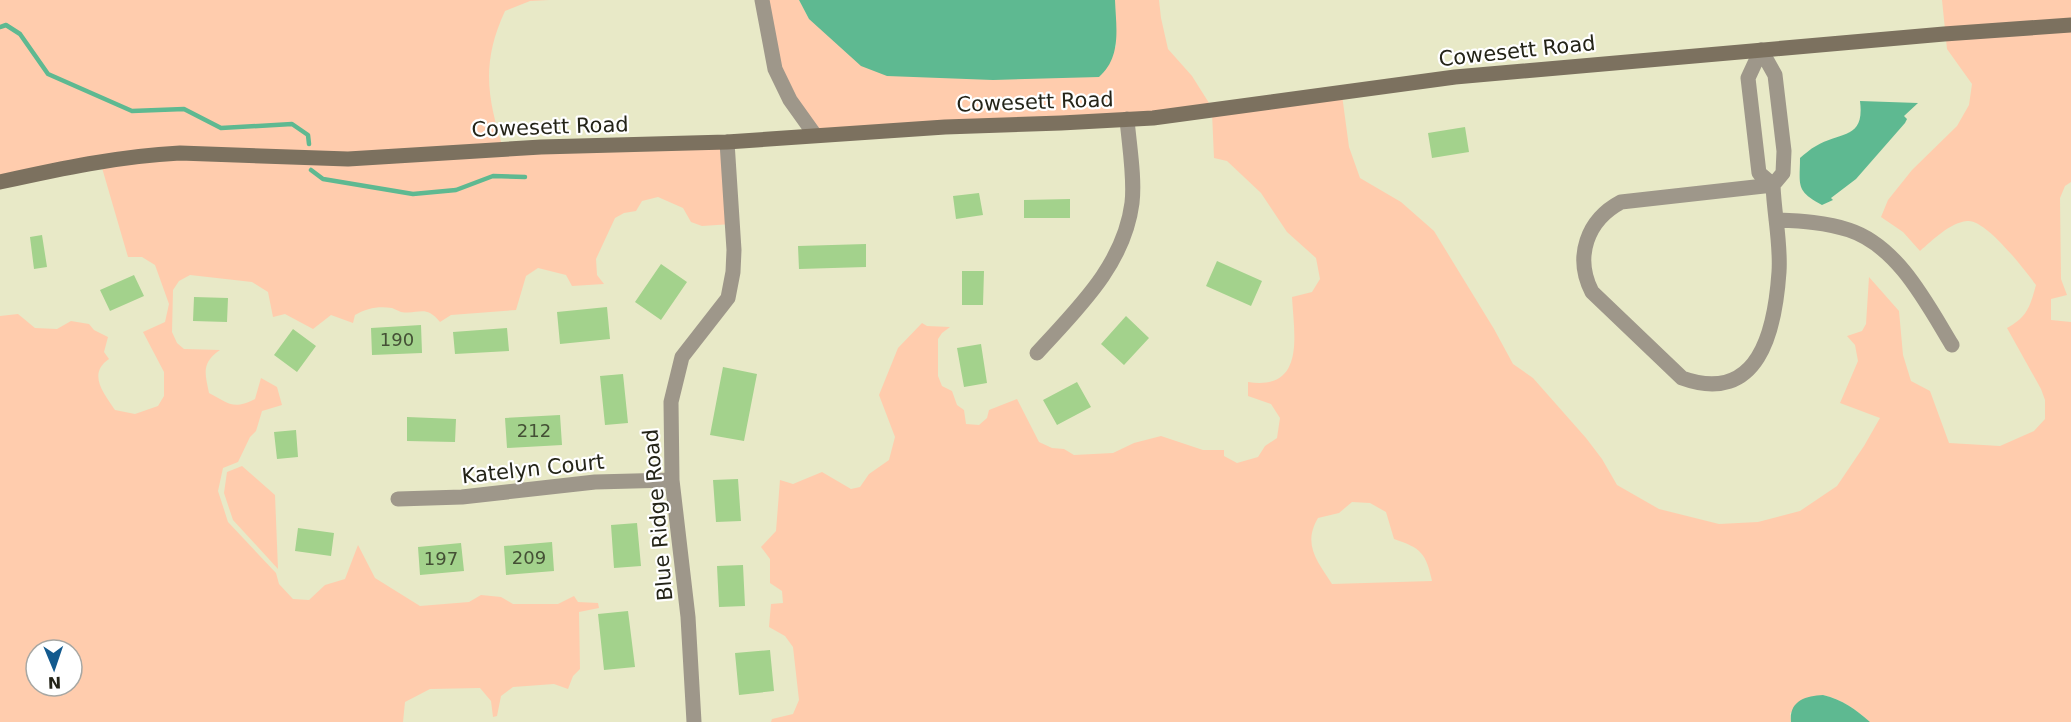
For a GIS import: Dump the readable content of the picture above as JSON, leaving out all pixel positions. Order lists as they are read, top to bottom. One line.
{"streets":{"main road":["Cowesett Road"],"street":["Katelyn Court","Blue Ridge Road"]},"crossings":[["Cowesett Road","Blue Ridge Road"],["Katelyn Court","Blue Ridge Road"]],"house_numbers":["190","212","209","197"],"north":"bottom"}
